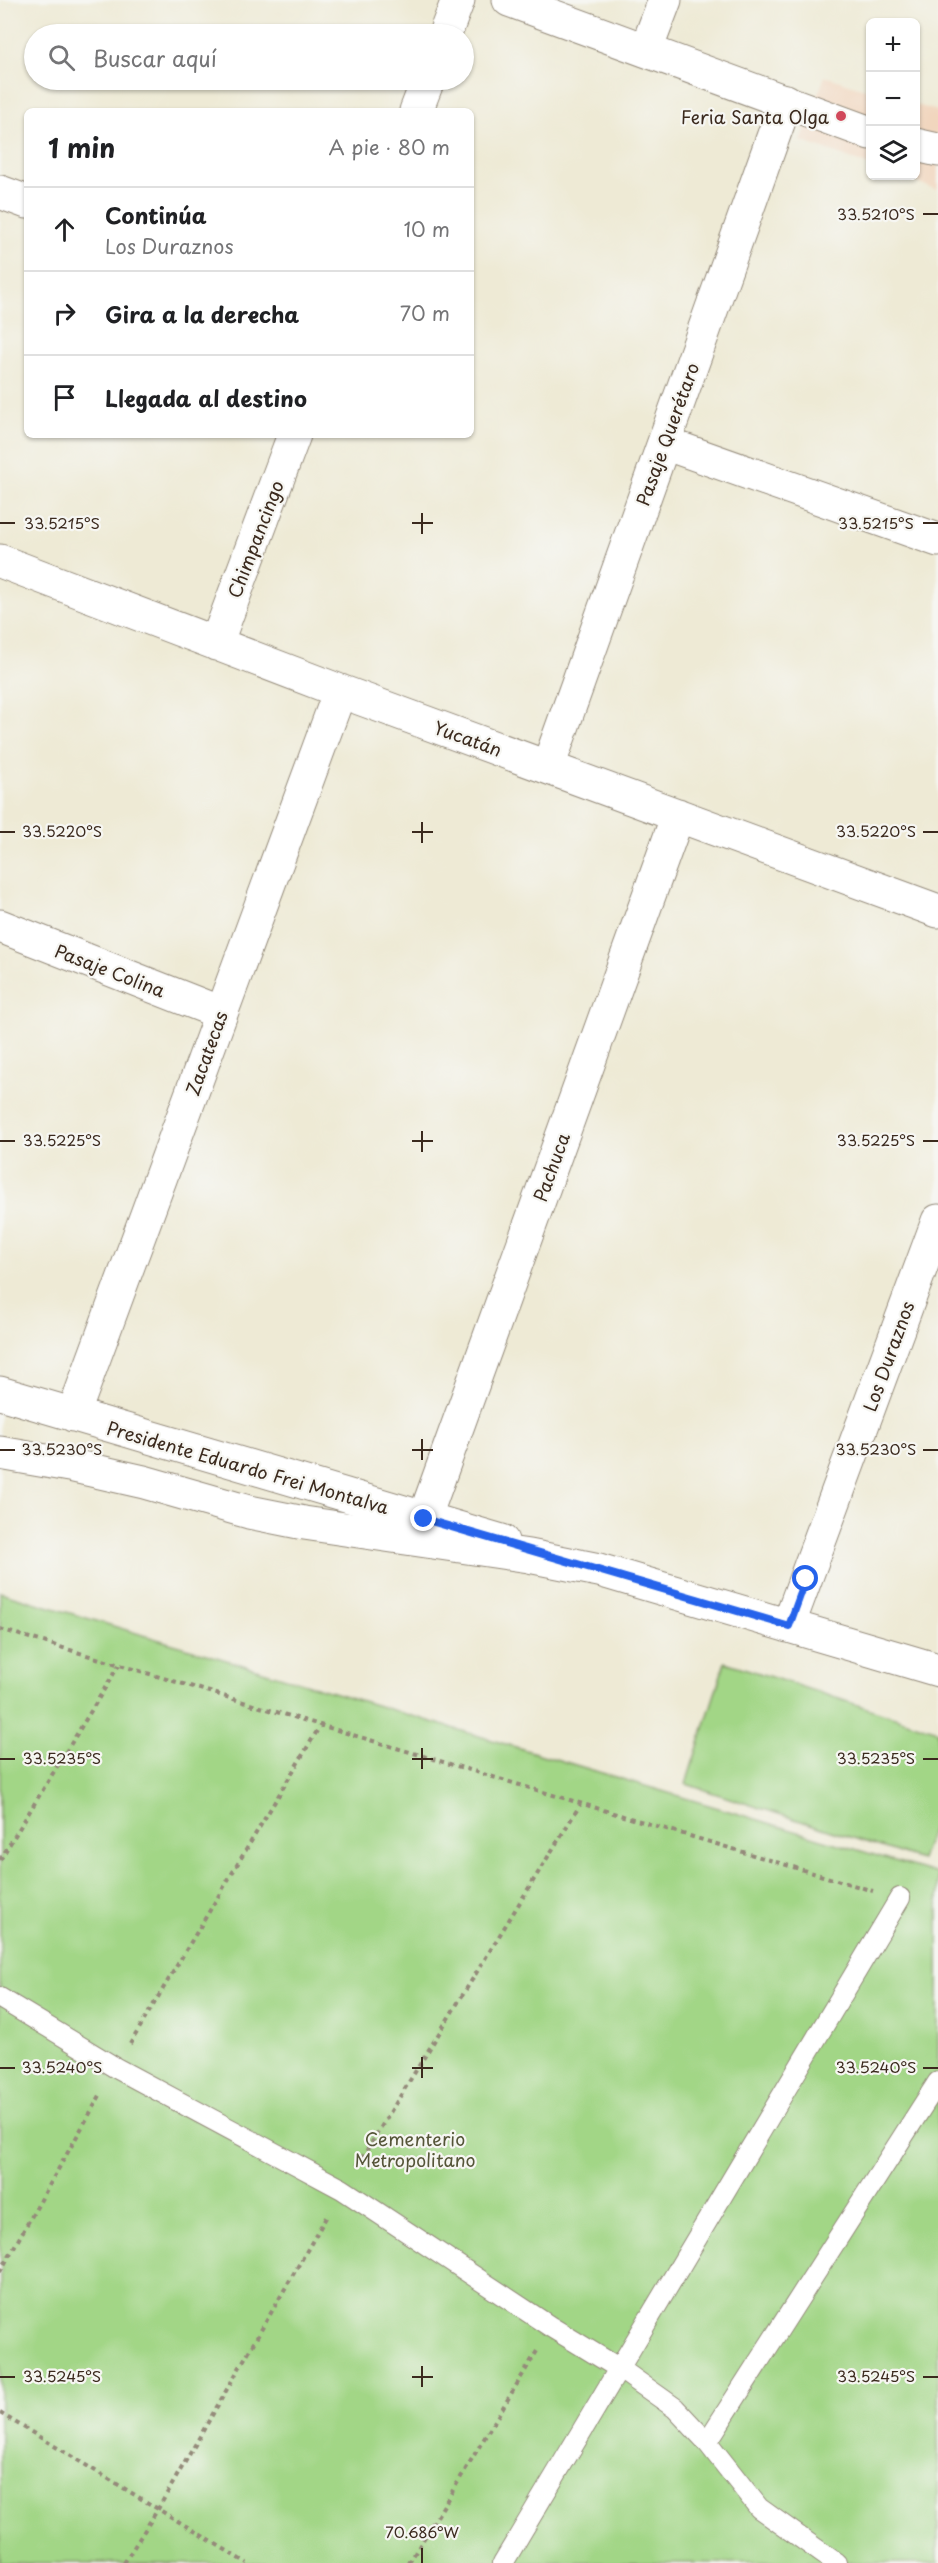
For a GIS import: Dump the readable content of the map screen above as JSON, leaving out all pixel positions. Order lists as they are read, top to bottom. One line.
{"streets":{"street":["Pasaje Querétaro","Chimpancingo","Yucatán","Pasaje Colina","Zacatecas","Pachuca","Los Duraznos","Presidente Eduardo Frei Montalva"]},"crossings":[["Pasaje Querétaro","Yucatán"],["Chimpancingo","Yucatán"],["Yucatán","Zacatecas"],["Yucatán","Pachuca"],["Pasaje Colina","Zacatecas"],["Zacatecas","Presidente Eduardo Frei Montalva"],["Pachuca","Presidente Eduardo Frei Montalva"],["Los Duraznos","Presidente Eduardo Frei Montalva"]],"parks":["Cementerio Metropolitano"],"places":["Feria Santa Olga"],"page":{"map_buttons":["+","−"],"search":"Buscar aquí","heading":["1 min","A pie · 80 m"],"list":[["Continúa","Los Duraznos","10 m"],["Gira a la derecha","70 m"],"Llegada al destino"]},"coordinates":["33.5210°S","33.5215°S","33.5220°S","33.5225°S","33.5230°S","33.5235°S","33.5240°S","33.5245°S","70.686°W"]}
